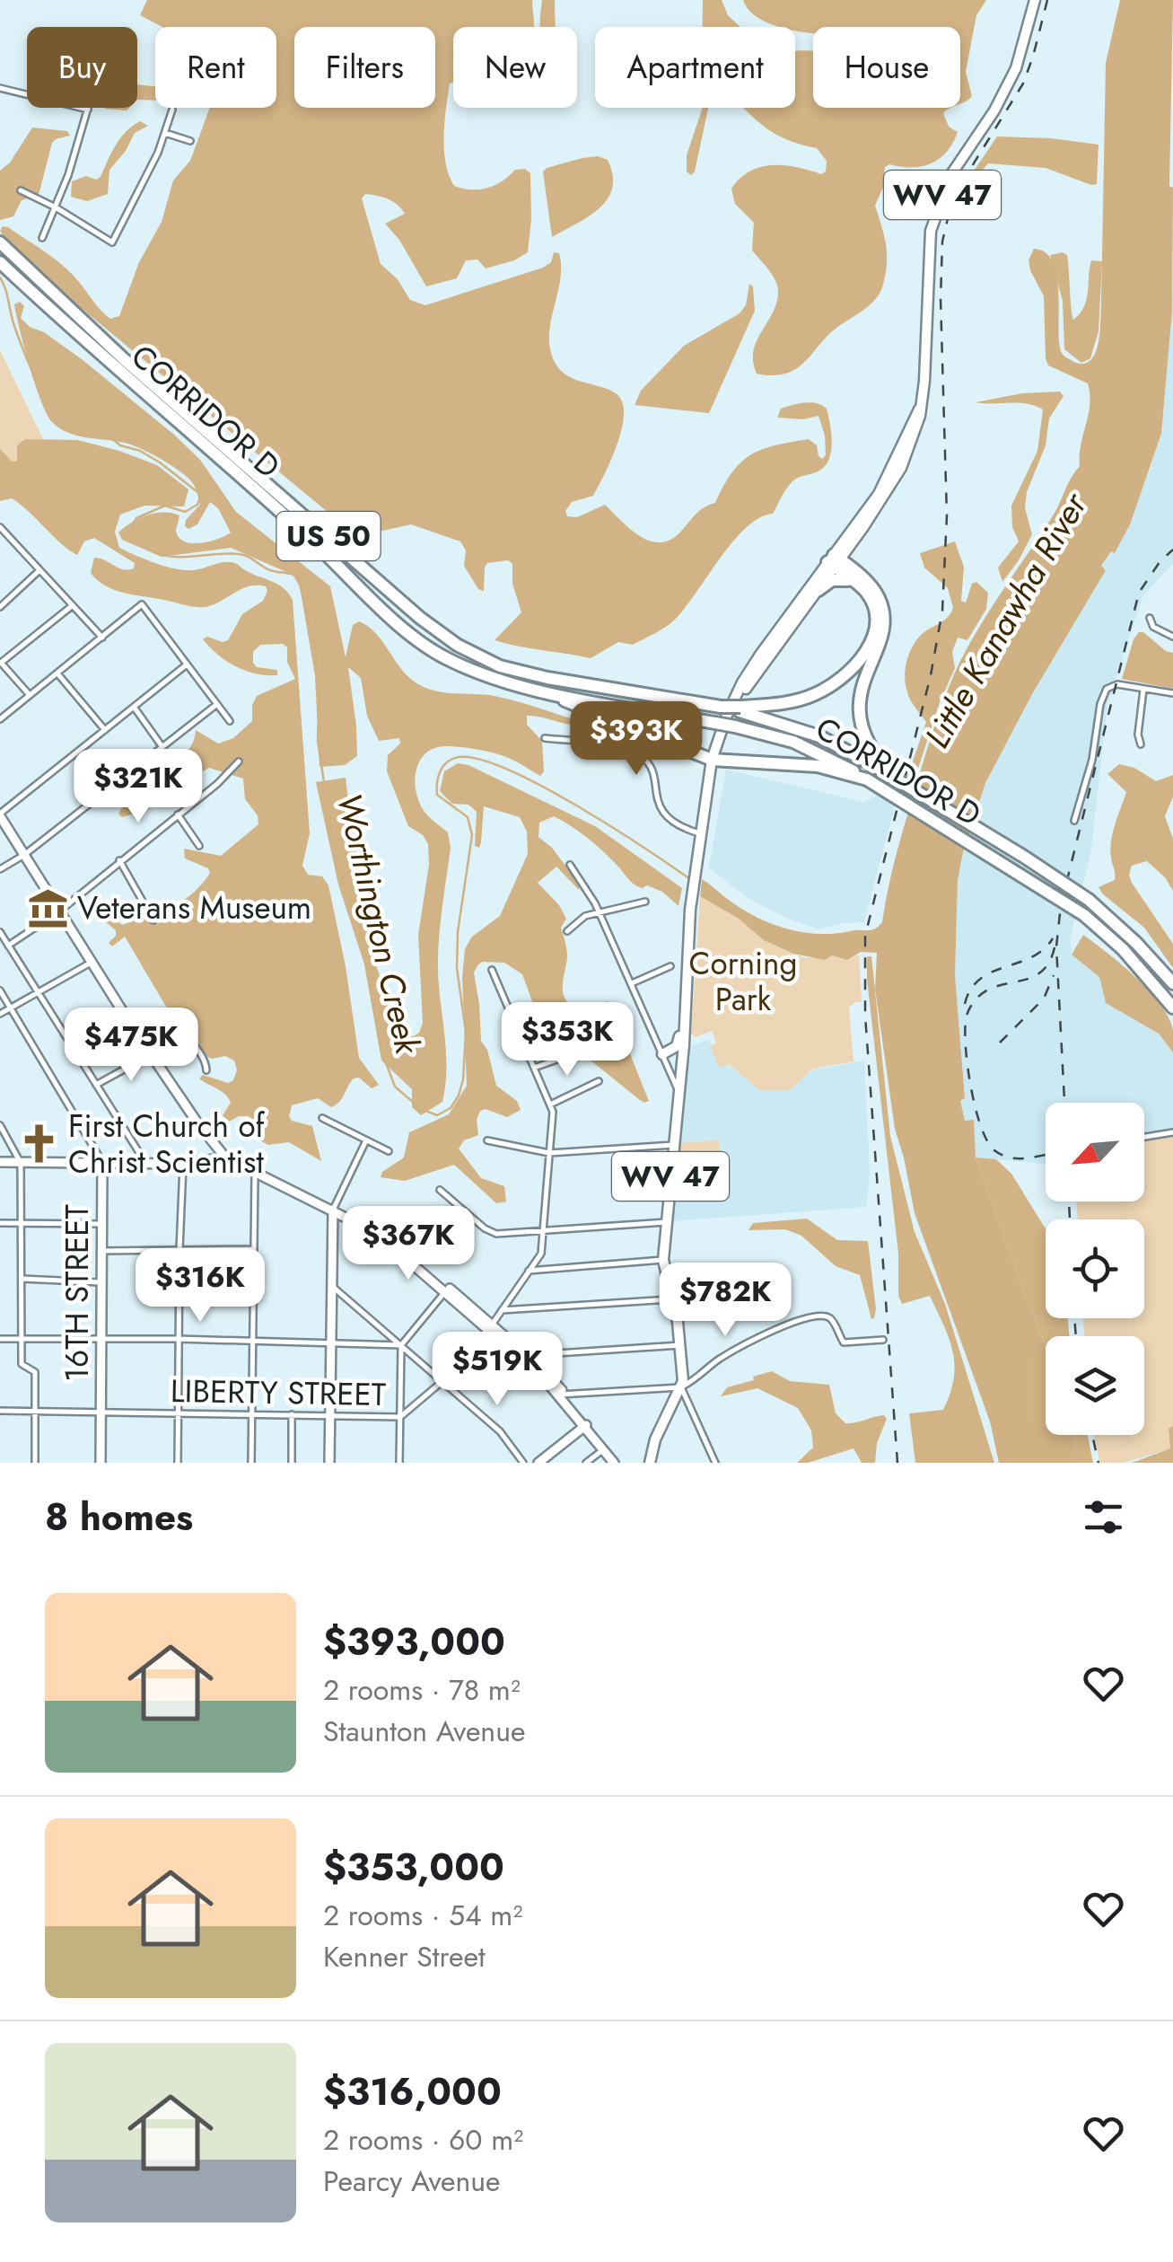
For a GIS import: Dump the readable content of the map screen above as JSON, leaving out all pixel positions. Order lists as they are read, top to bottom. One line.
{"streets":{"highway":["CORRIDOR D","US 50"],"main road":["WV 47","16TH STREET"],"street":["LIBERTY STREET"]},"crossings":[["WV 47","CORRIDOR D"],["16TH STREET","LIBERTY STREET"]],"water":["Little Kanawha River","Worthington Creek"],"parks":["Corning Park"],"places":{"museum":["Veterans Museum"],"church":["First Church of Christ Scientist"]},"north":"bottom left","page":{"chip":["Buy","Rent","Filters","New","Apartment","House"],"price":["$393K","$321K","$353K","$475K","$367K","$316K","$782K","$519K"],"heading":"8 homes","list":[{"name":"$393,000","note":"2 rooms · 78 m² · Staunton Avenue"},{"name":"$353,000","note":"2 rooms · 54 m² · Kenner Street"},{"name":"$316,000","note":"2 rooms · 60 m² · Pearcy Avenue"}]}}
